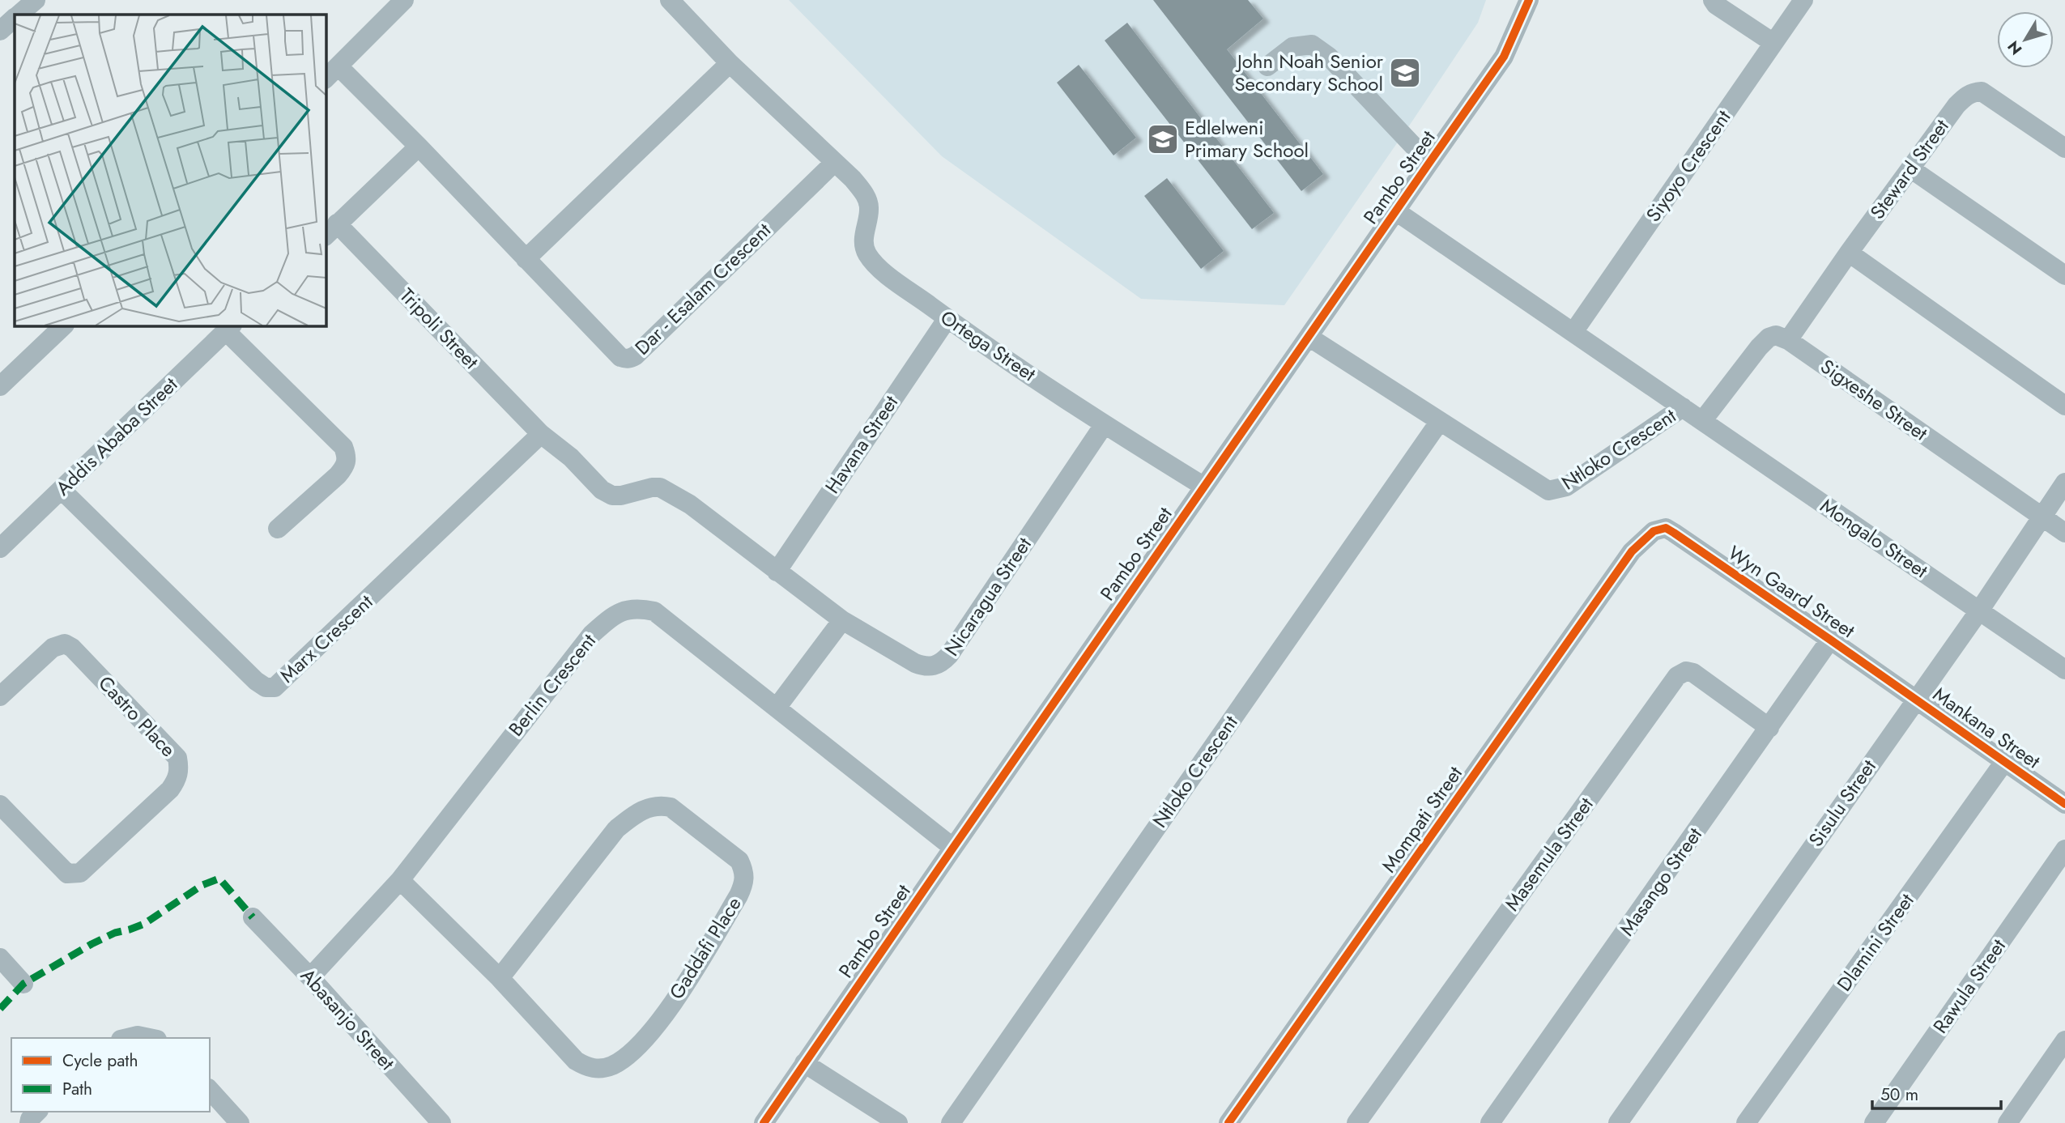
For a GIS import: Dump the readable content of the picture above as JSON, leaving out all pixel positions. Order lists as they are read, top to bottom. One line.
{"streets":{"street":["Siyoyo Crescent","Steward Street","Pambo Street","Dar - Esalam Crescent","Tripoli Street","Ortega Street","Sigxeshe Street","Addis Ababa Street","Havana Street","Ntloko Crescent","Mongalo Street","Wyn Gaard Street","Nicaragua Street","Marx Crescent","Berlin Crescent","Castro Place","Mankana Street","Sisulu Street","Mompati Street","Masemula Street","Masango Street","Dlamini Street","Gaddafi Place","Rawula Street","Abasanjo Street"]},"crossings":[["Steward Street","Sigxeshe Street"],["Pambo Street","Ortega Street"],["Pambo Street","Ntloko Crescent"],["Pambo Street","Berlin Crescent"],["Dar - Esalam Crescent","Ortega Street"],["Tripoli Street","Havana Street"],["Tripoli Street","Nicaragua Street"],["Tripoli Street","Marx Crescent"],["Ortega Street","Havana Street"],["Ortega Street","Nicaragua Street"],["Sigxeshe Street","Sisulu Street"],["Addis Ababa Street","Marx Crescent"],["Havana Street","Nicaragua Street"],["Ntloko Crescent","Mongalo Street"],["Mongalo Street","Sisulu Street"],["Wyn Gaard Street","Mankana Street"],["Wyn Gaard Street","Sisulu Street"],["Wyn Gaard Street","Mompati Street"],["Wyn Gaard Street","Masango Street"],["Berlin Crescent","Gaddafi Place"],["Berlin Crescent","Abasanjo Street"],["Mankana Street","Sisulu Street"],["Mankana Street","Dlamini Street"],["Masemula Street","Masango Street"]],"places":{"school or university":["John Noah Senior Secondary School","Edlelweni Primary School"]},"legend":["Cycle path","Path"],"scale_bar":"50 m","north":"bottom left"}
